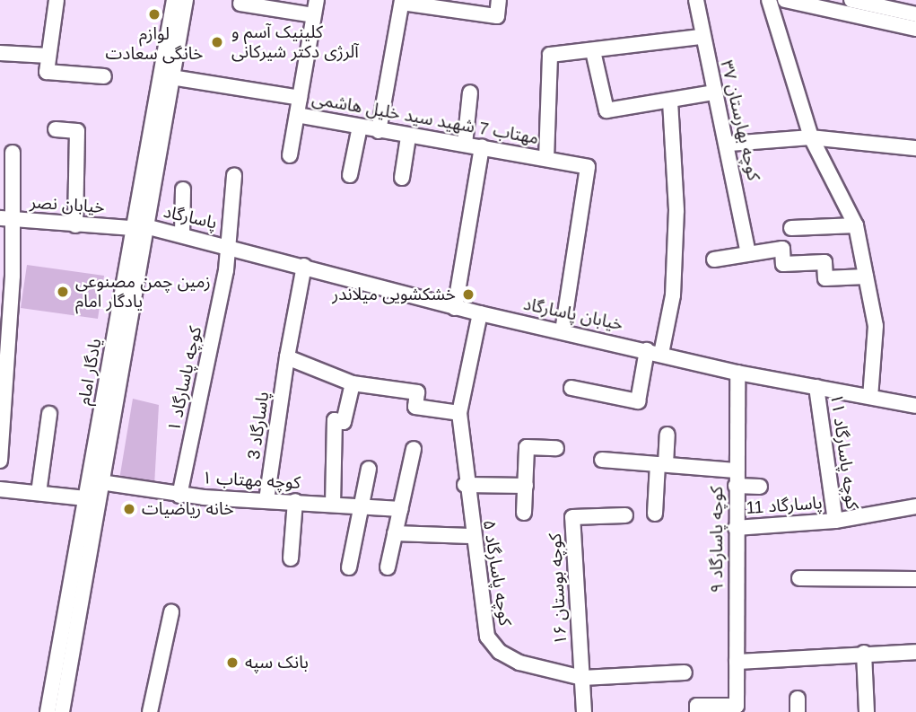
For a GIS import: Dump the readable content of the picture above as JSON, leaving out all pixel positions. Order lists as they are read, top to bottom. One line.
{"streets":{"street":["مهتاب 7 شهید سید خلیل هاشمی","کوچه بهارستان ۳۷","خیابان نصر","پاسارگاد","خیابان پاسارگاد","یادگار امام","کوچه پاسارگاد ۱","پاسارگاد 3","کوچه پاسارگاد ۱۱","کوچه مهتاب ۱","پاسارگاد 11","کوچه پاسارگاد ۹","کوچه پاسارگاد ۵","کوچه بوستان ۱۶"]},"crossings":[["مهتاب 7 شهید سید خلیل هاشمی","خیابان پاسارگاد"],["خیابان نصر","پاسارگاد"],["خیابان نصر","یادگار امام"],["پاسارگاد","خیابان پاسارگاد"],["پاسارگاد","یادگار امام"],["پاسارگاد","کوچه پاسارگاد ۱"],["خیابان پاسارگاد","کوچه پاسارگاد ۱"],["خیابان پاسارگاد","پاسارگاد 3"],["خیابان پاسارگاد","کوچه پاسارگاد ۱۱"],["خیابان پاسارگاد","کوچه پاسارگاد ۹"],["خیابان پاسارگاد","کوچه پاسارگاد ۵"],["یادگار امام","کوچه مهتاب ۱"],["کوچه پاسارگاد ۱","کوچه مهتاب ۱"],["پاسارگاد 3","کوچه مهتاب ۱"],["کوچه پاسارگاد ۱۱","پاسارگاد 11"],["پاسارگاد 11","کوچه پاسارگاد ۹"],["کوچه پاسارگاد ۵","کوچه بوستان ۱۶"]],"places":["لوازم خانگی سعادت","کلینیک آسم و آلرژی دکتر شیرکانی","زمین چمن مصنوعی یادگار امام","خشکشویی میلاندر","خانه ریاضیات","بانک سپه"]}
